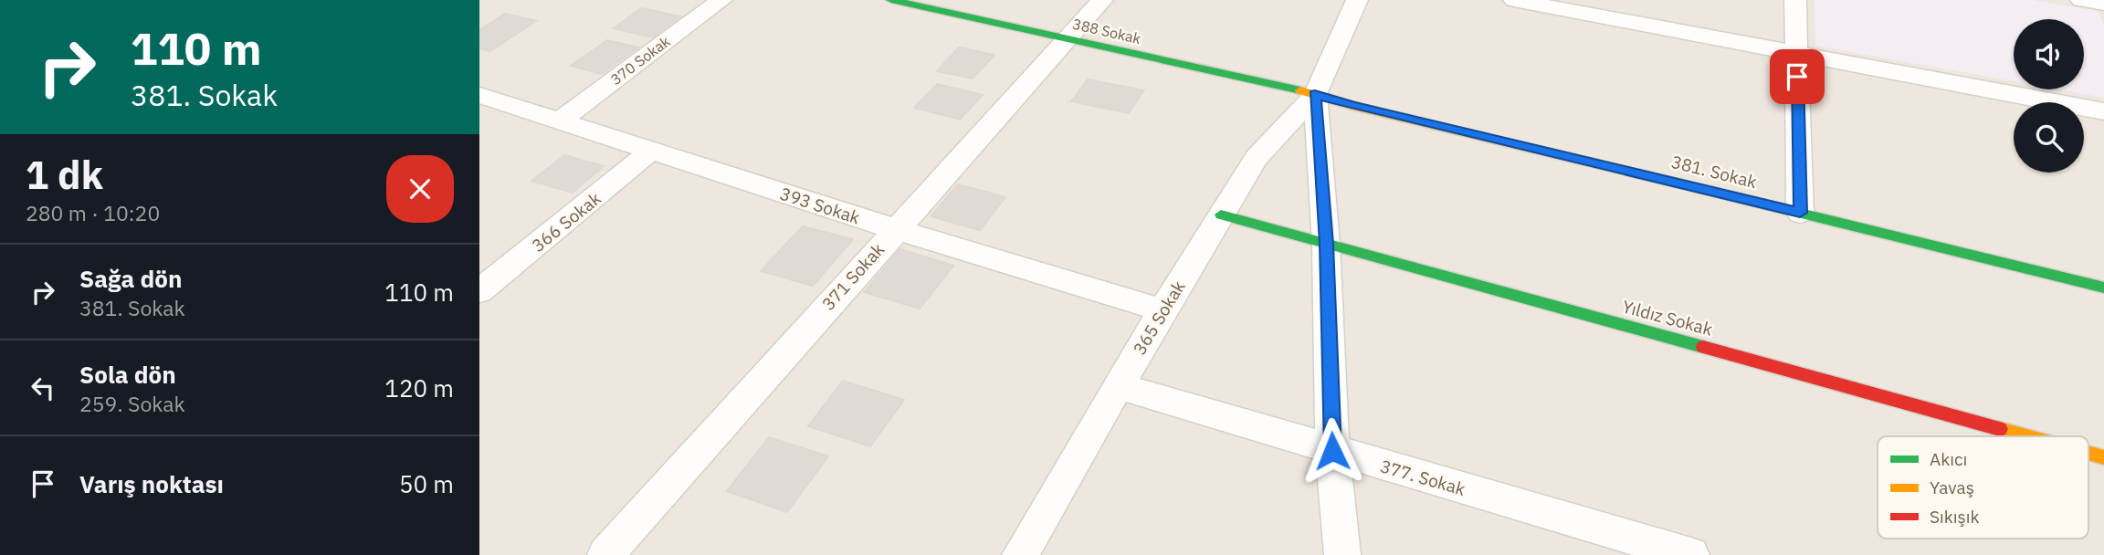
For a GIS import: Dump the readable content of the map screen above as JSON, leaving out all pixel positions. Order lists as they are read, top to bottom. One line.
{"streets":{"street":["388 Sokak","370 Sokak","381. Sokak","393 Sokak","366 Sokak","371 Sokak","365 Sokak","Yıldız Sokak","377. Sokak"]},"crossings":[["388 Sokak","381. Sokak"],["388 Sokak","371 Sokak"],["388 Sokak","365 Sokak"],["370 Sokak","393 Sokak"],["381. Sokak","365 Sokak"],["393 Sokak","366 Sokak"],["393 Sokak","371 Sokak"],["393 Sokak","365 Sokak"],["365 Sokak","Yıldız Sokak"],["365 Sokak","377. Sokak"]],"legend":["Akıcı","Yavaş","Sıkışık"],"page":{"turn":["110 m","381. Sokak"],"heading":["1 dk","280 m · 10:20"],"list":[{"name":"Sağa dön","note":"381. Sokak","value":"110 m"},{"name":"Sola dön","note":"259. Sokak","value":"120 m"},{"name":"Varış noktası","value":"50 m"}]}}
